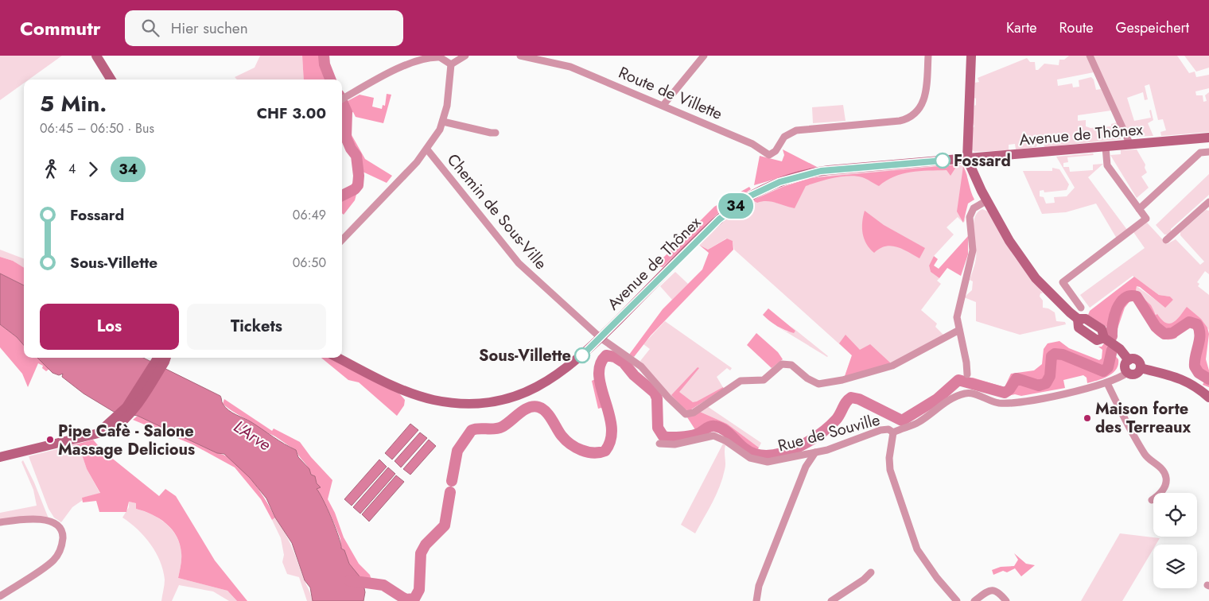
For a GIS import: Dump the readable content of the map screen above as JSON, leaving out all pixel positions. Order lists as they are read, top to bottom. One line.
{"streets":{"main road":["Avenue de Thônex"],"street":["Route de Villette","Chemin de Sous-Ville","Rue de Souville"]},"crossings":[["Avenue de Thônex","Chemin de Sous-Ville"]],"water":["L'Arve"],"places":["Fossard","Sous-Villette","Maison forte des Terreaux","Pipe Cafè - Salone Massage Delicious"],"lines":["bus line 34"],"page":{"header":"Commutr","search":"Hier suchen","nav":["Karte","Route","Gespeichert"],"on_map":"34","heading":["5 Min.","06:45 – 06:50 · Bus","CHF 3.00"],"legs":["4","34"],"list":[{"name":"Fossard","value":"06:49"},{"name":"Sous-Villette","value":"06:50"}],"buttons":["Los","Tickets"]}}
